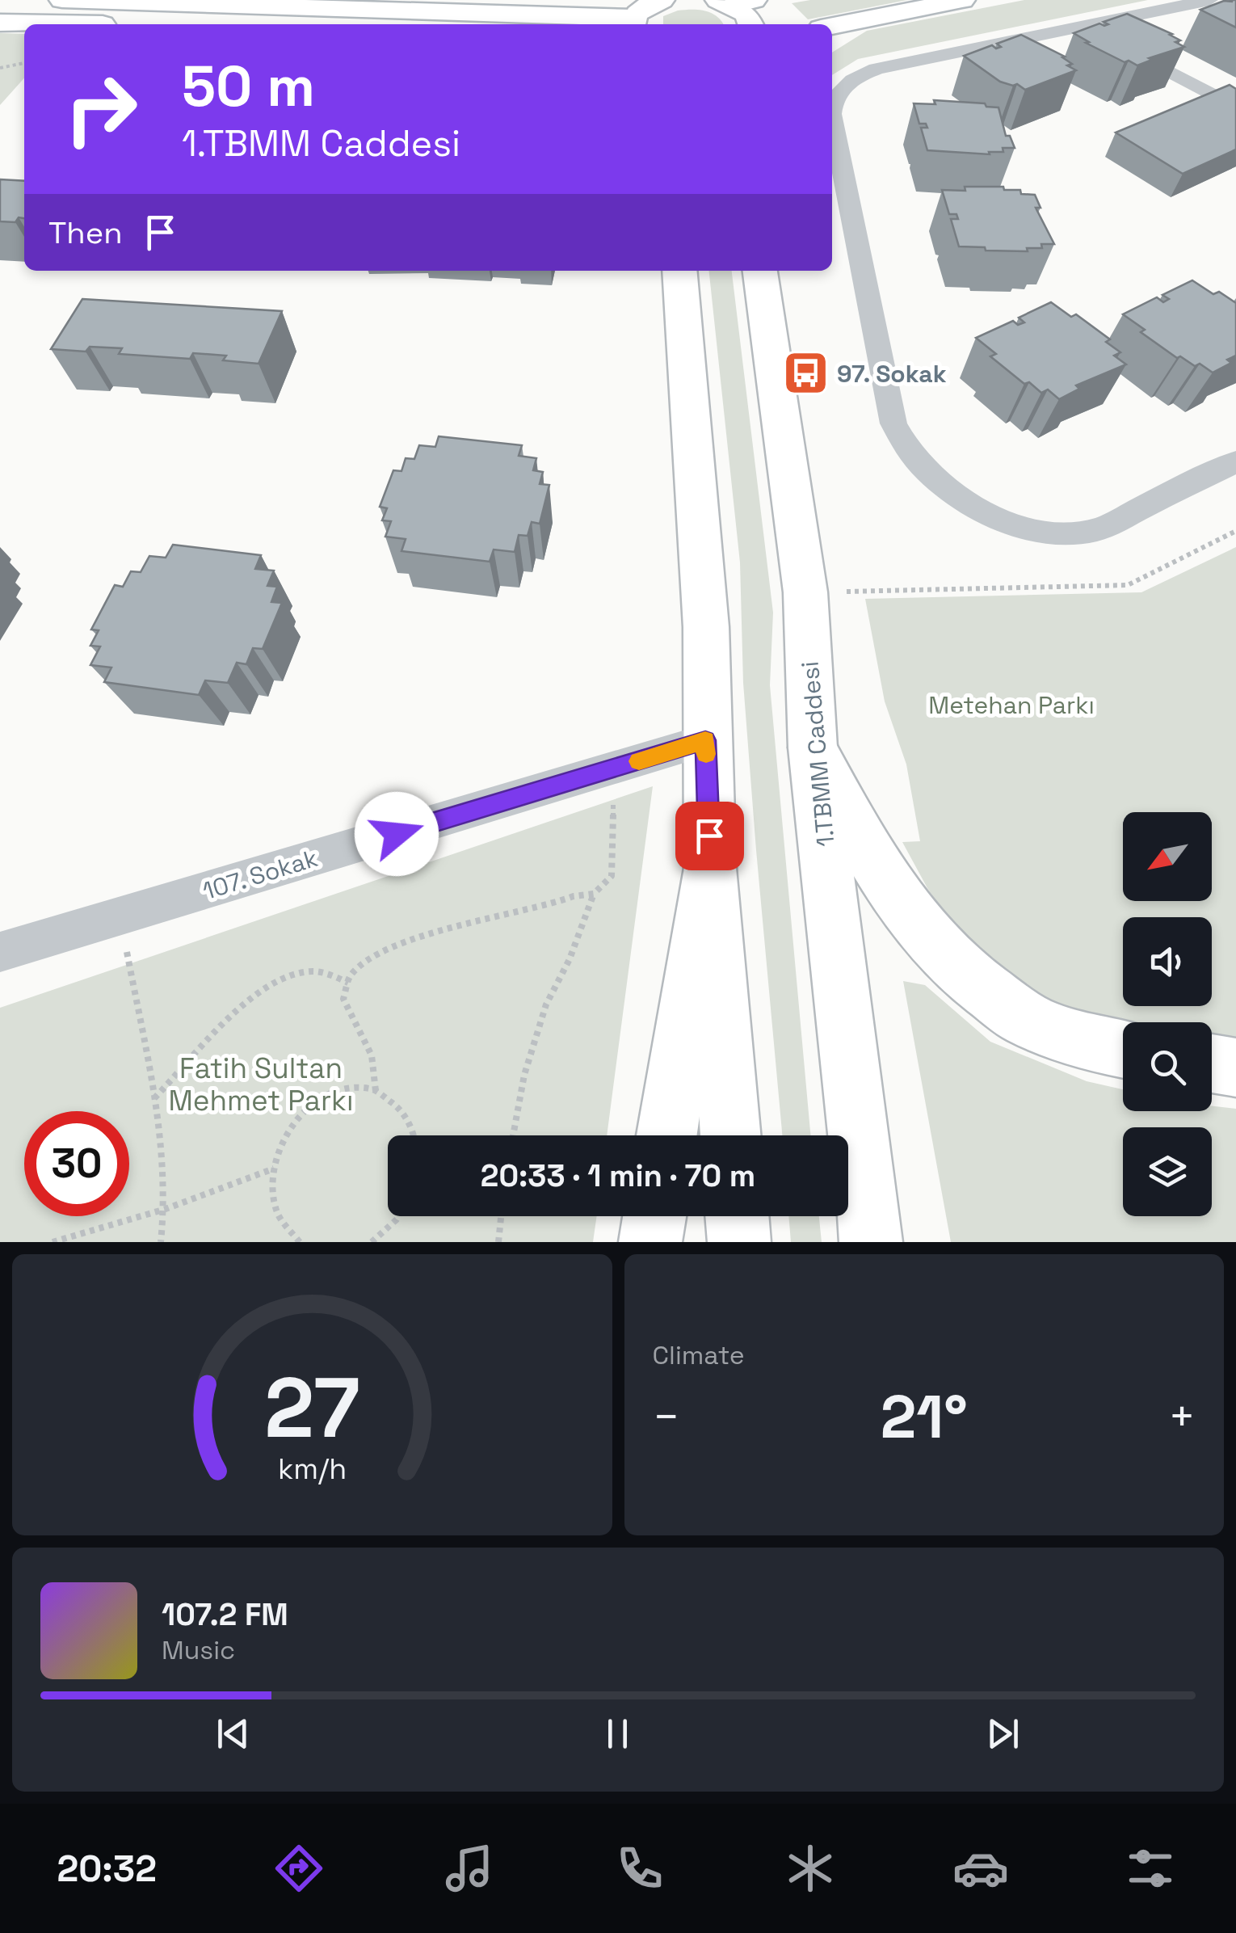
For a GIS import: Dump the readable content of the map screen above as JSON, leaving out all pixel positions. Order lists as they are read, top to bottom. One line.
{"streets":{"main road":["1.TBMM Caddesi"],"street":["107. Sokak"]},"parks":["Metehan Parkı","Fatih Sultan Mehmet Parkı"],"places":{"bus stop":["97. Sokak"]},"north":"bottom left","page":{"turn":["50 m","1.TBMM Caddesi"],"then":"Then","limit":"30","trip":"20:33 · 1 min · 70 m","tile":"Climate","heat":["−","21°","+"],"song":["107.2 FM","Music"],"tabs":"20:32","gauge":["27","km/h"]}}
